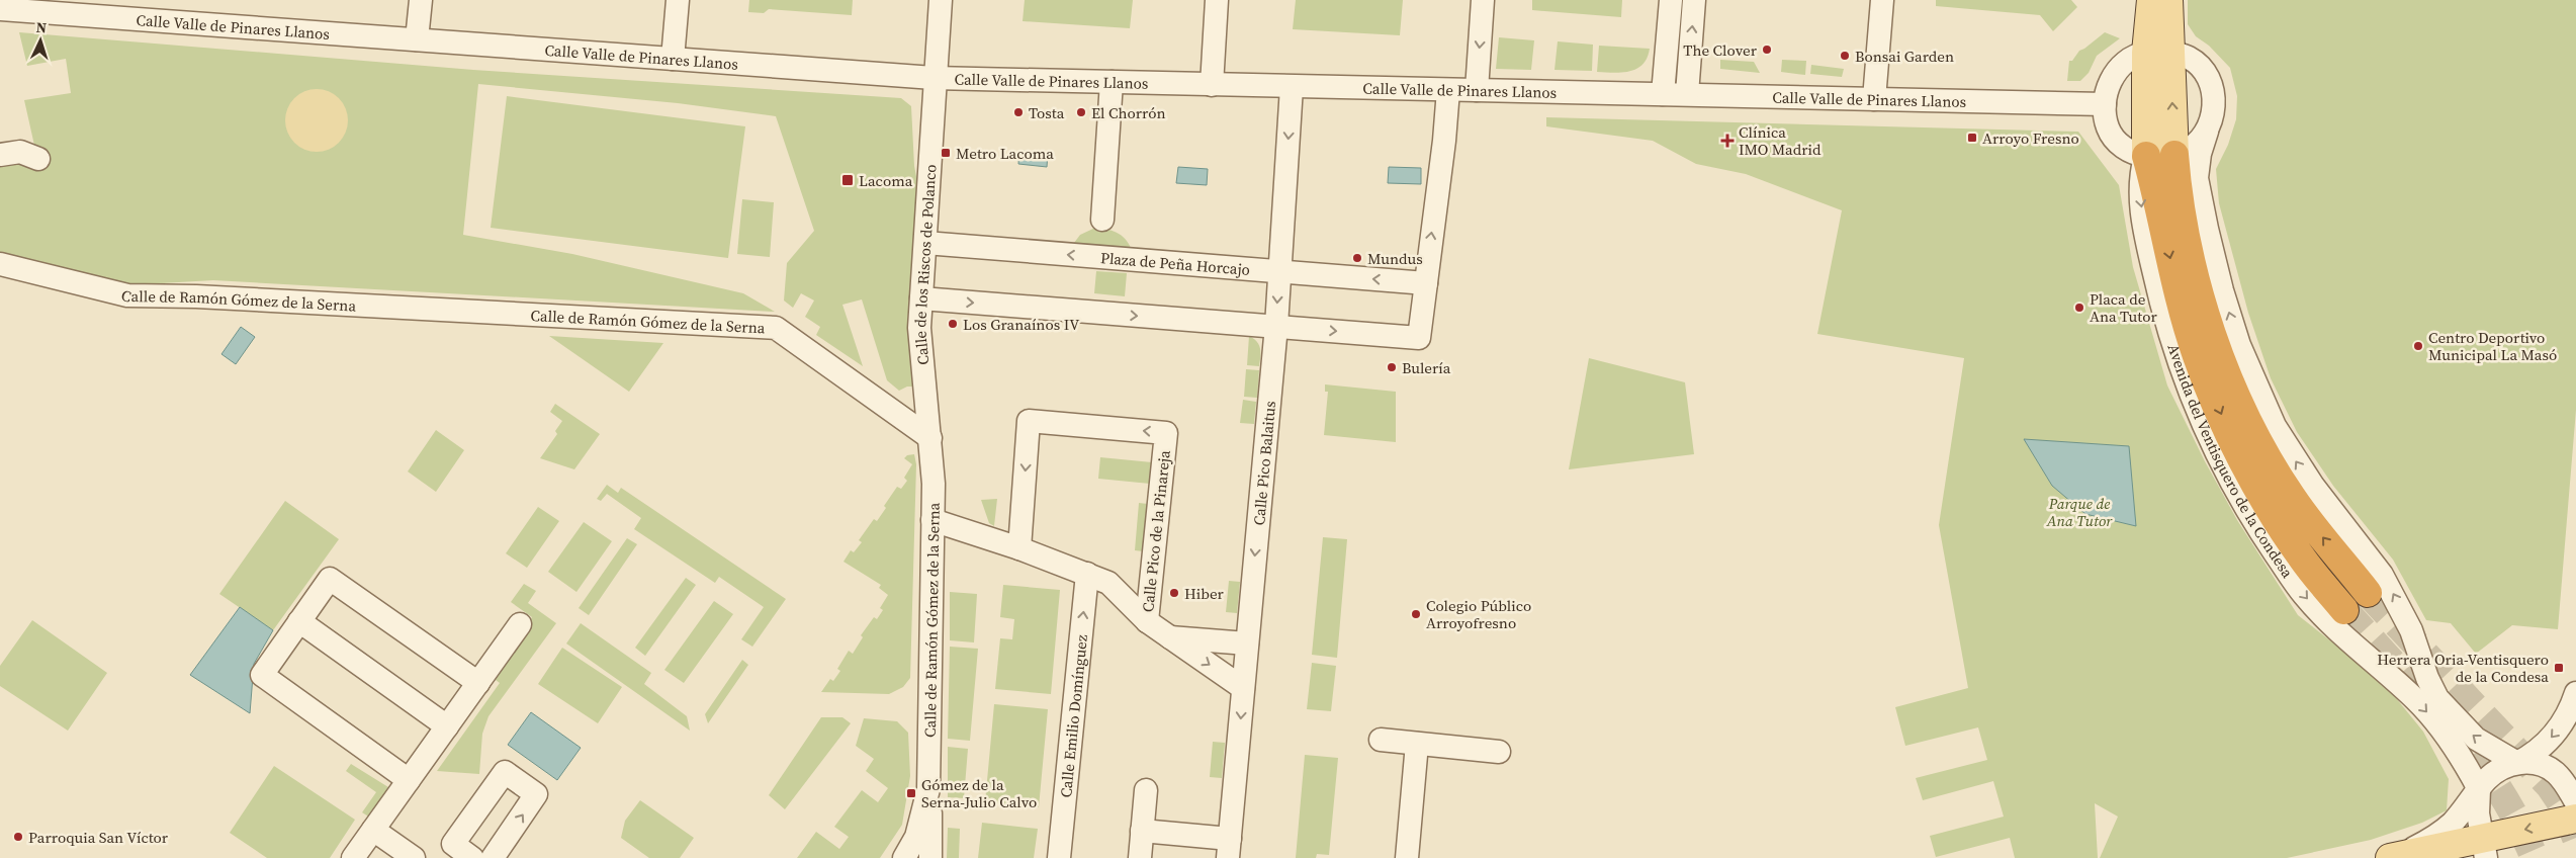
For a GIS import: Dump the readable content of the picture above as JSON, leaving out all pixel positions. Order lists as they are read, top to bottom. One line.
{"streets":{"main road":["Avenida del Ventisquero de la Condesa"],"street":["Calle Valle de Pinares Llanos","Plaza de Peña Horcajo","Calle de los Riscos de Polanco","Calle de Ramón Gómez de la Serna","Calle Pico Balaitus","Calle Pico de la Pinareja","Calle Emilio Domínguez"]},"crossings":[["Calle Valle de Pinares Llanos","Calle de los Riscos de Polanco"],["Calle Valle de Pinares Llanos","Calle Pico Balaitus"],["Plaza de Peña Horcajo","Calle de los Riscos de Polanco"],["Plaza de Peña Horcajo","Calle Pico Balaitus"],["Calle de los Riscos de Polanco","Calle de Ramón Gómez de la Serna"]],"parks":["Parque de Ana Tutor"],"places":{"other":["The Clover","Bonsai Garden","Tosta","El Chorrón","Mundus","Placa de Ana Tutor","Los Granaínos IV","Centro Deportivo Municipal La Masó","Bulería","Hiber","Colegio Público Arroyofresno","Parroquia San Víctor"],"transit":["Arroyo Fresno","Metro Lacoma","Lacoma","Herrera Oria-Ventisquero de la Condesa","Gómez de la Serna-Julio Calvo"],"health":["Clínica IMO Madrid"]},"north":"top"}
